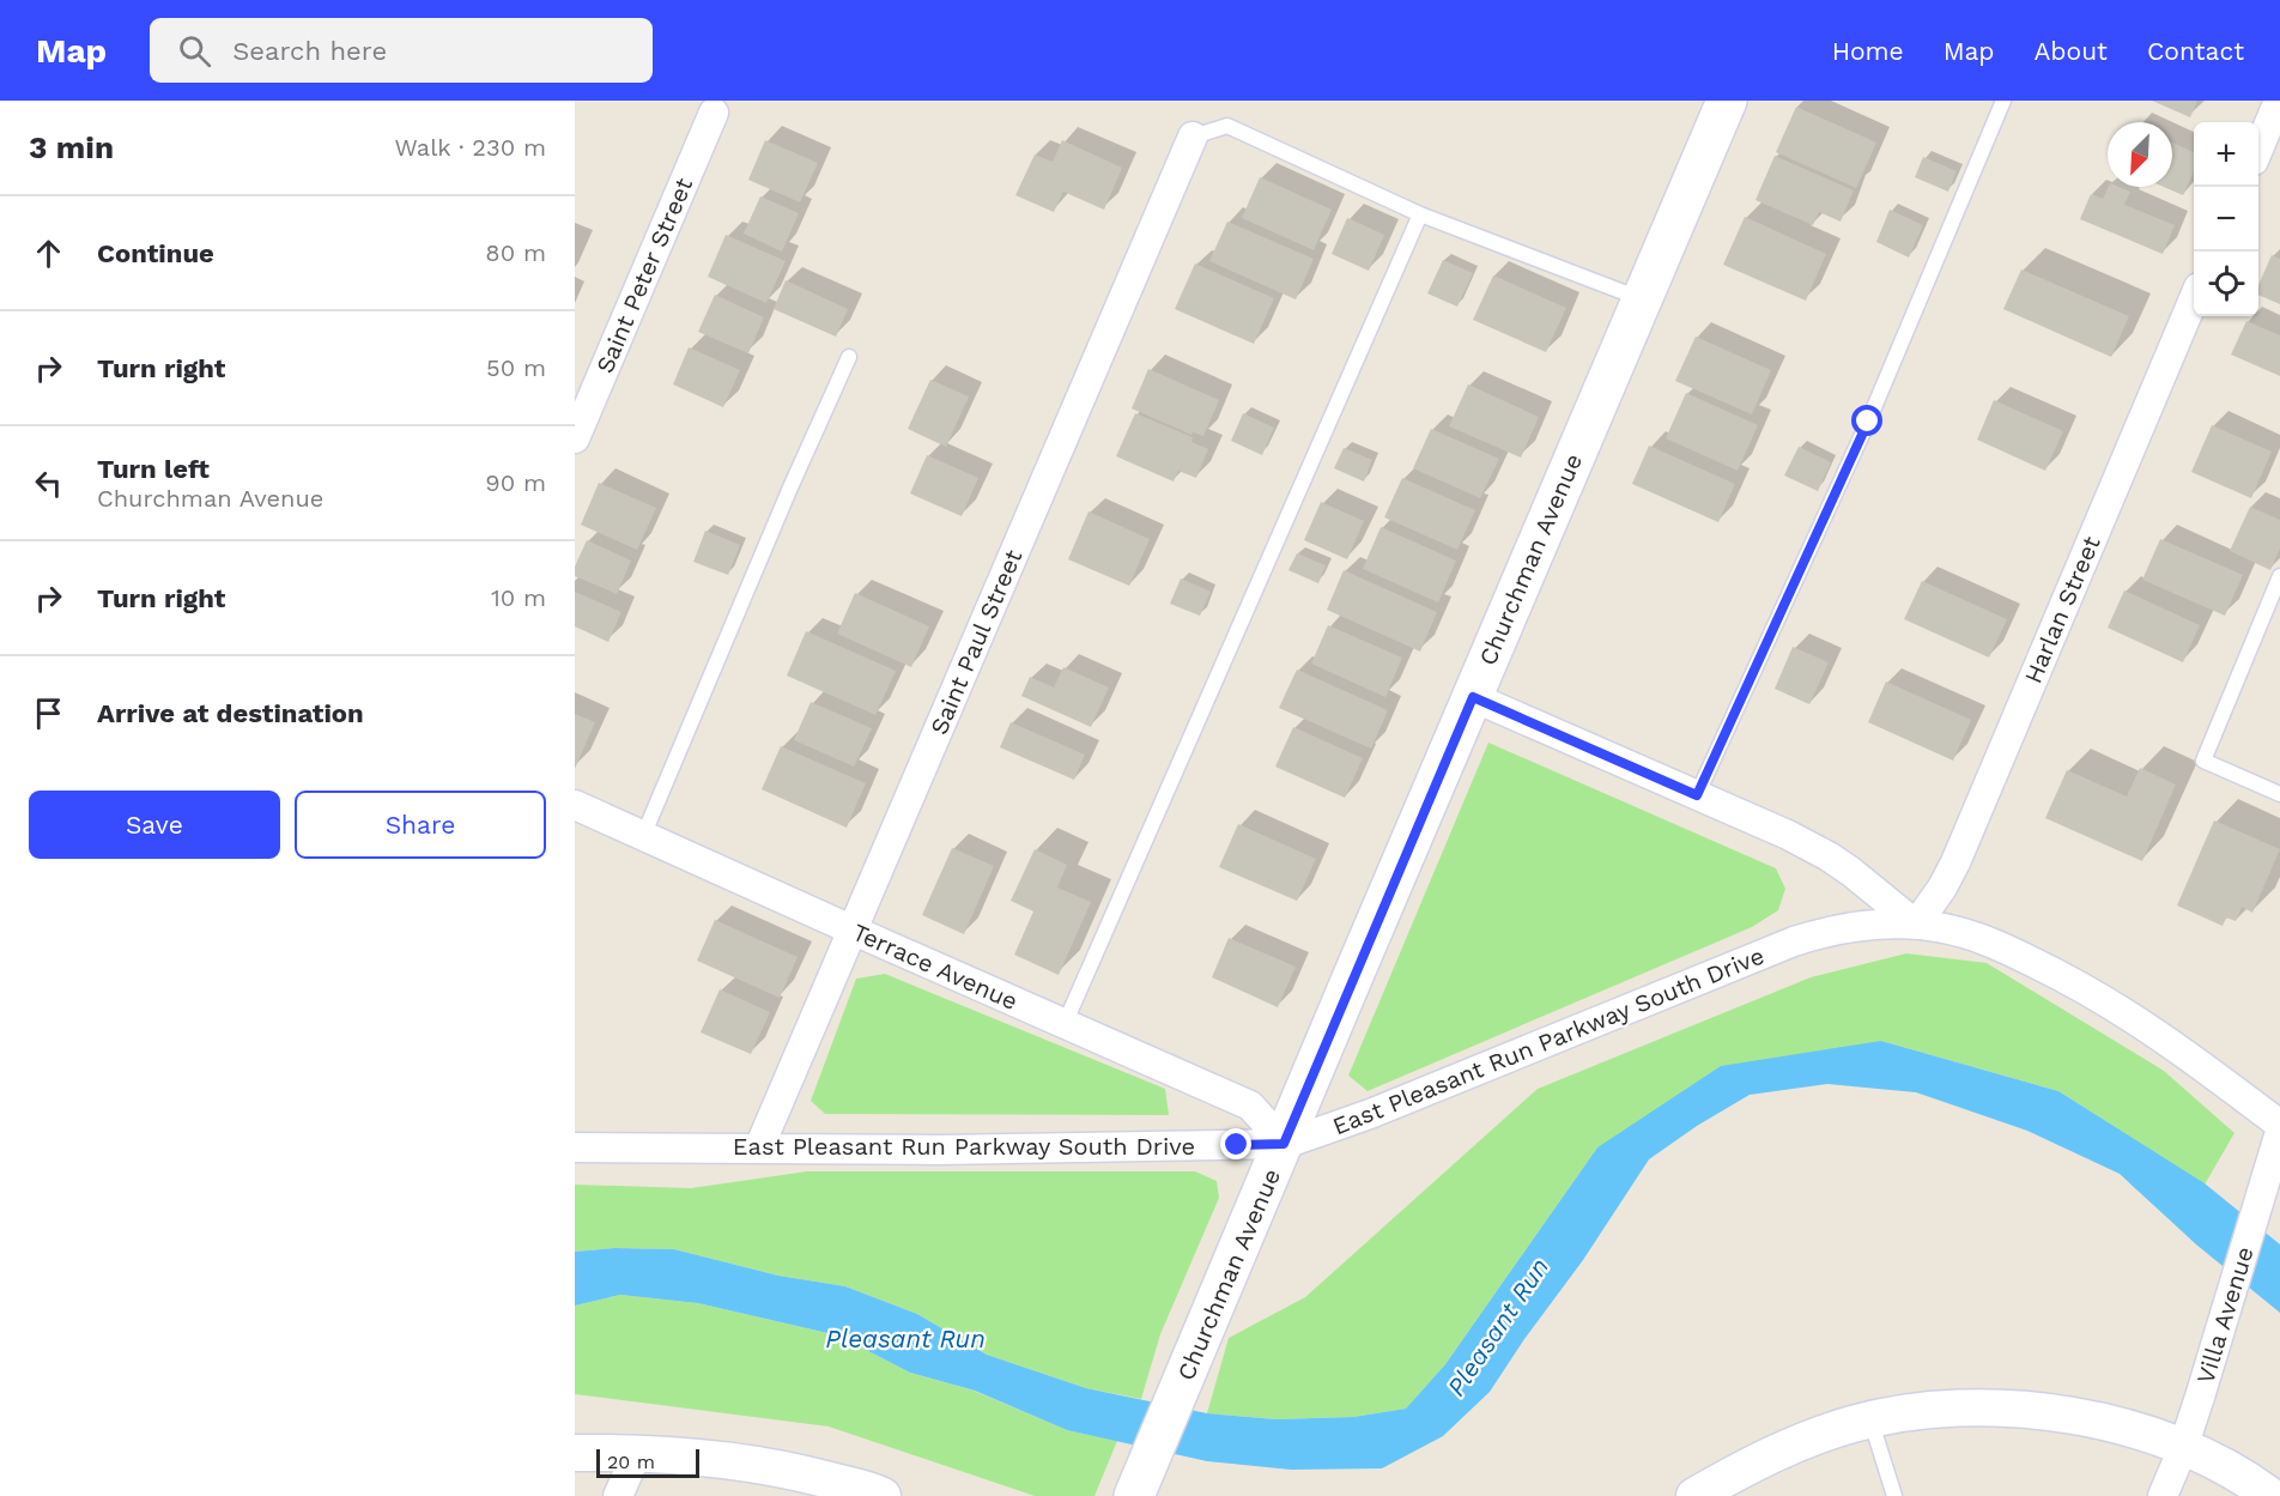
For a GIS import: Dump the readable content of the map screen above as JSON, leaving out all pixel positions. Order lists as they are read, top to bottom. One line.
{"streets":{"main road":["Churchman Avenue"],"street":["Saint Peter Street","Harlan Street","Saint Paul Street","Terrace Avenue","East Pleasant Run Parkway South Drive","Villa Avenue"]},"crossings":[["Churchman Avenue","Terrace Avenue"],["Churchman Avenue","East Pleasant Run Parkway South Drive"],["Harlan Street","East Pleasant Run Parkway South Drive"],["Saint Paul Street","Terrace Avenue"],["Saint Paul Street","East Pleasant Run Parkway South Drive"],["Terrace Avenue","East Pleasant Run Parkway South Drive"]],"water":["Pleasant Run"],"scale_bar":"20 m","north":"bottom left","page":{"header":"Map","search":"Search here","nav":["Home","Map","About","Contact"],"heading":["3 min","Walk · 230 m"],"map_buttons":["+","−"],"list":[["Continue","80 m"],["Turn right","50 m"],["Turn left","Churchman Avenue","90 m"],["Turn right","10 m"],"Arrive at destination"],"buttons":["Save","Share"],"scale":"20 m"}}
